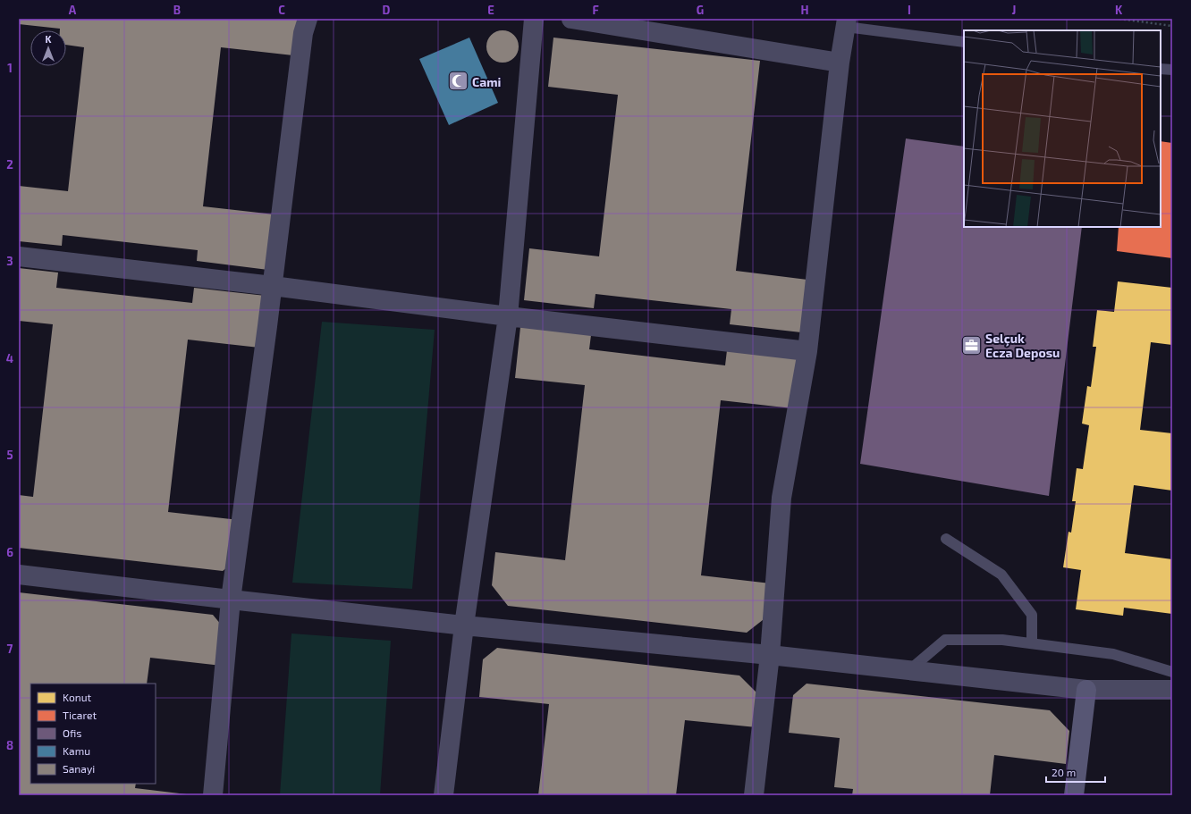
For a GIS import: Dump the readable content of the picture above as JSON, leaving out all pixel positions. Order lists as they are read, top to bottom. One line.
{"places":{"mosque":["Cami"],"office":["Selçuk Ecza Deposu"]},"legend":["Konut","Ticaret","Ofis","Kamu","Sanayi"],"scale_bar":"20 m","north":"top","grid":{"columns":["A","B","C","D","E","F","G","H","I","J","K"],"rows":["1","2","3","4","5","6","7","8"]}}
